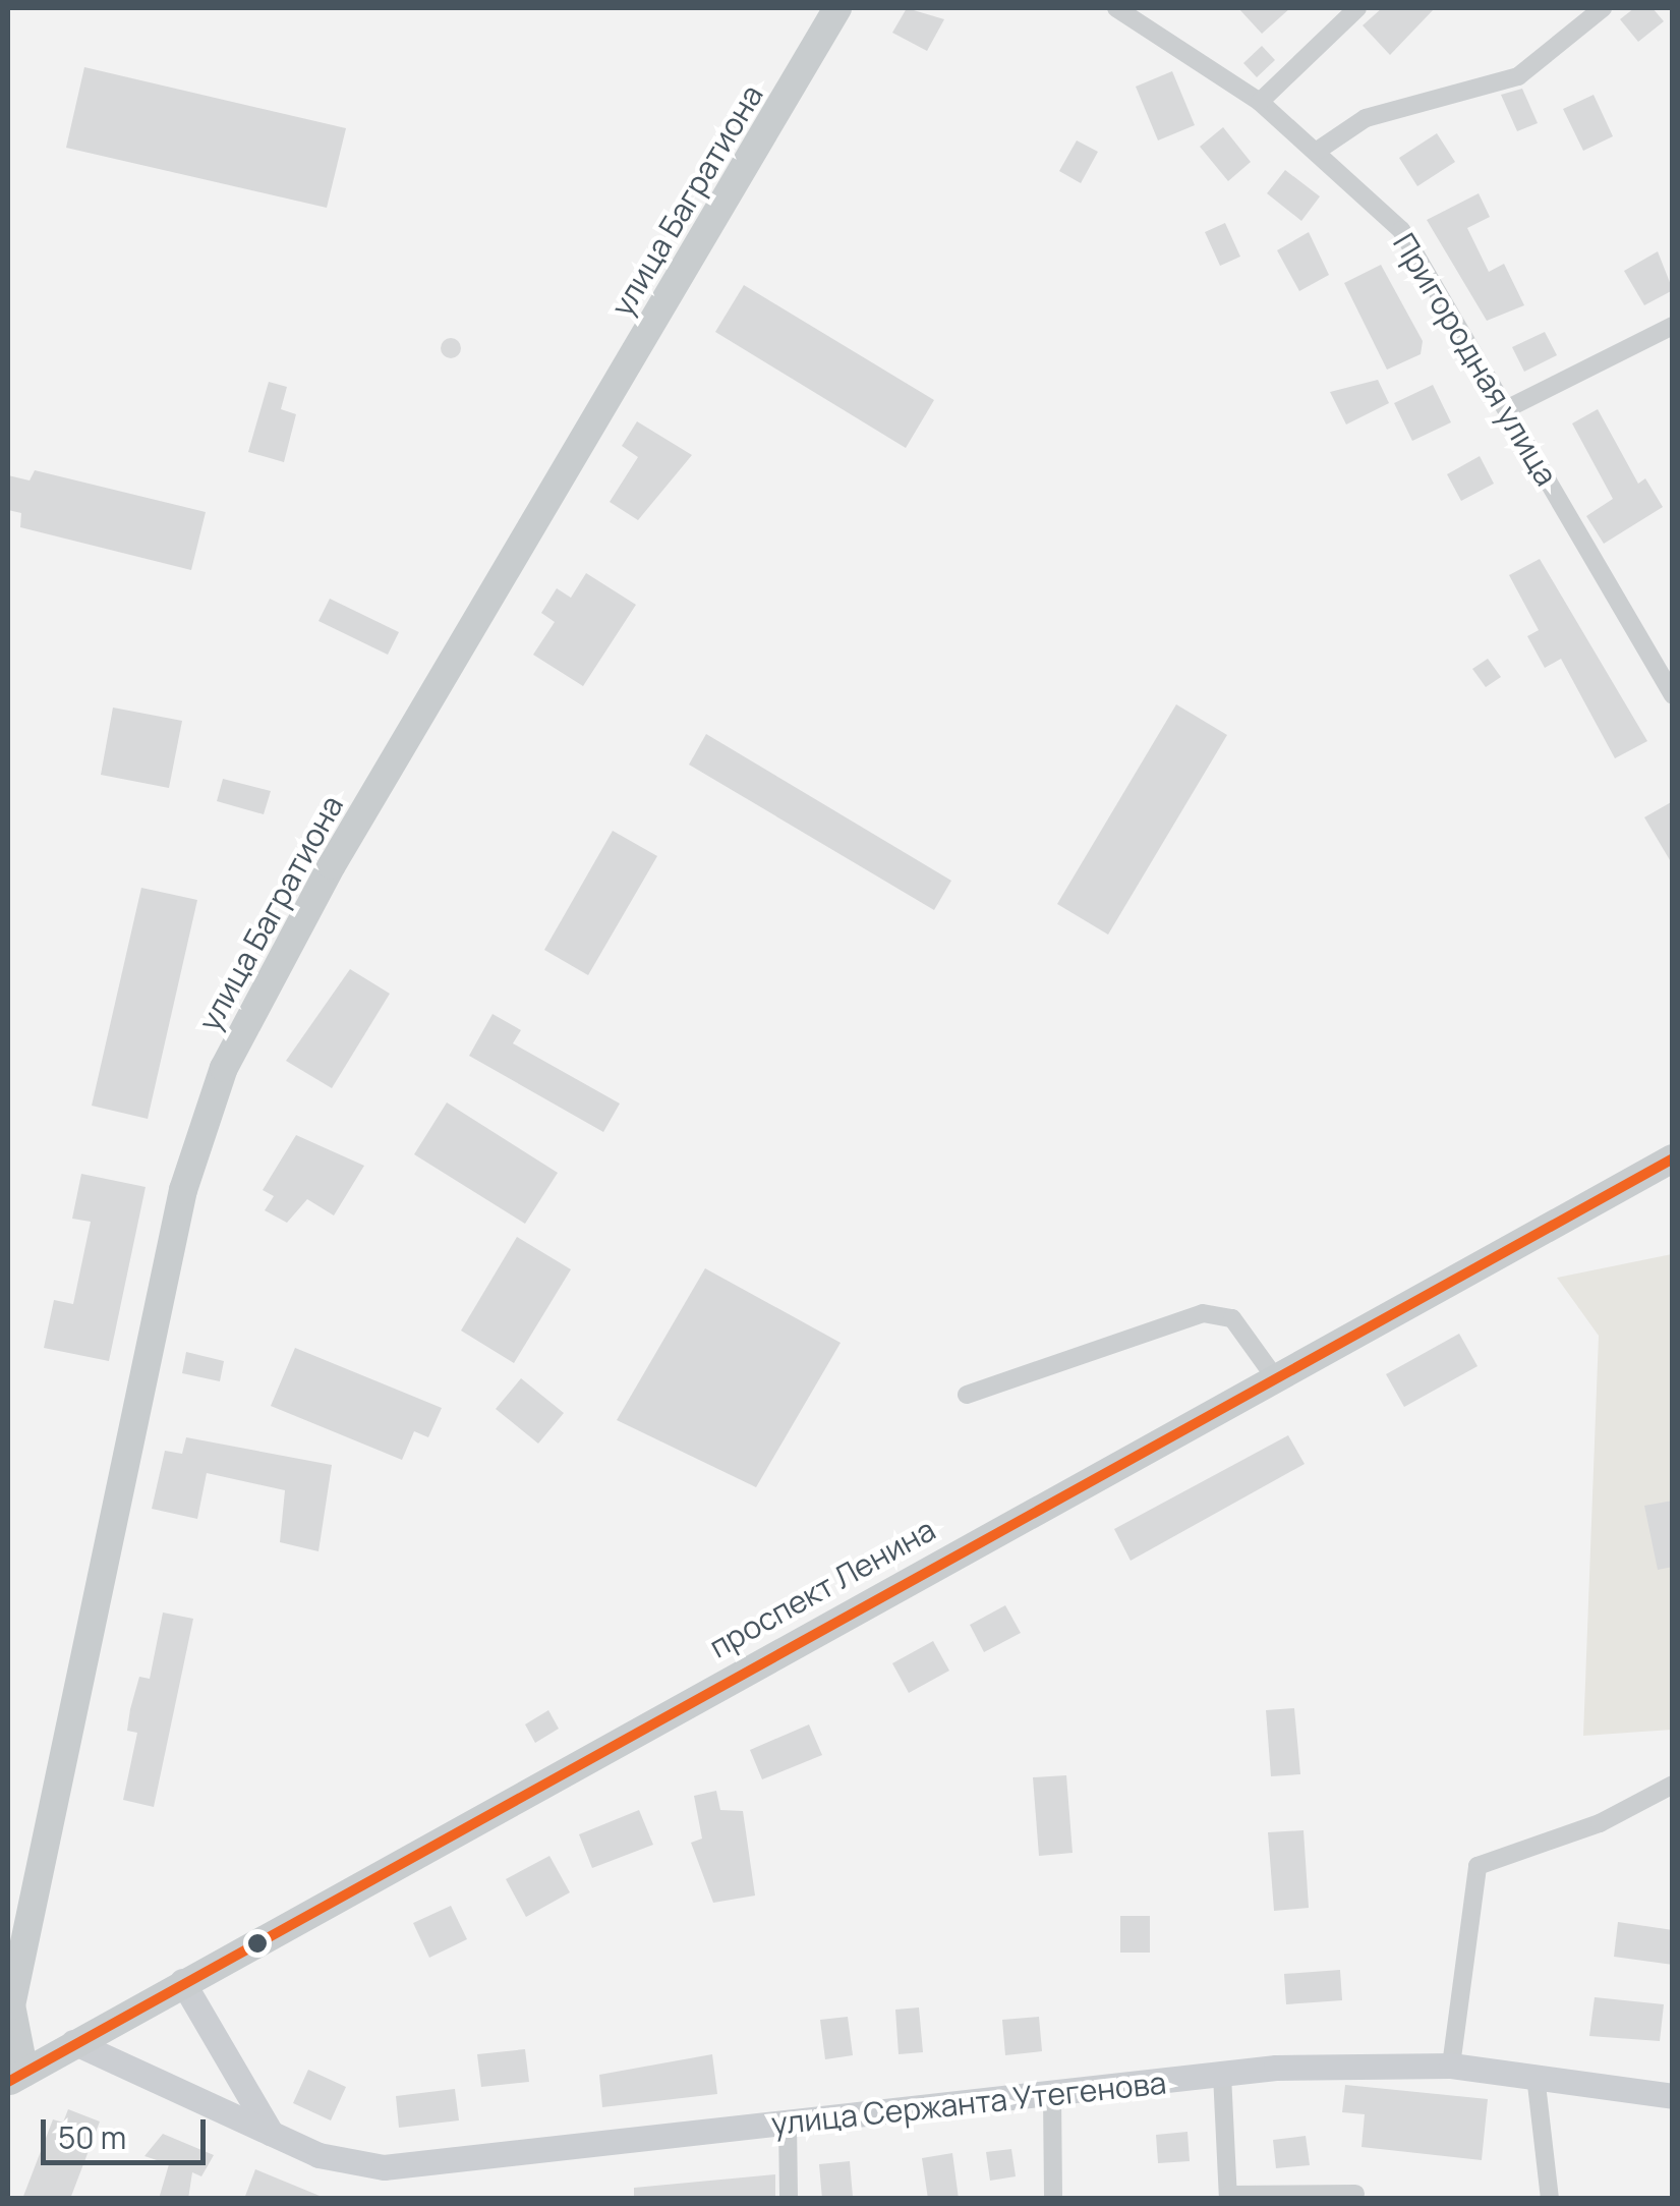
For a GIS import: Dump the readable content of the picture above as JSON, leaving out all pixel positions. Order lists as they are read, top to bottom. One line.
{"streets":{"main road":["улица Багратиона","проспект Ленина","улица Сержанта Утегенова"],"street":["Пригородная улица"]},"crossings":[["улица Багратиона","проспект Ленина"],["проспект Ленина","улица Сержанта Утегенова"]],"scale_bar":"50 m"}
